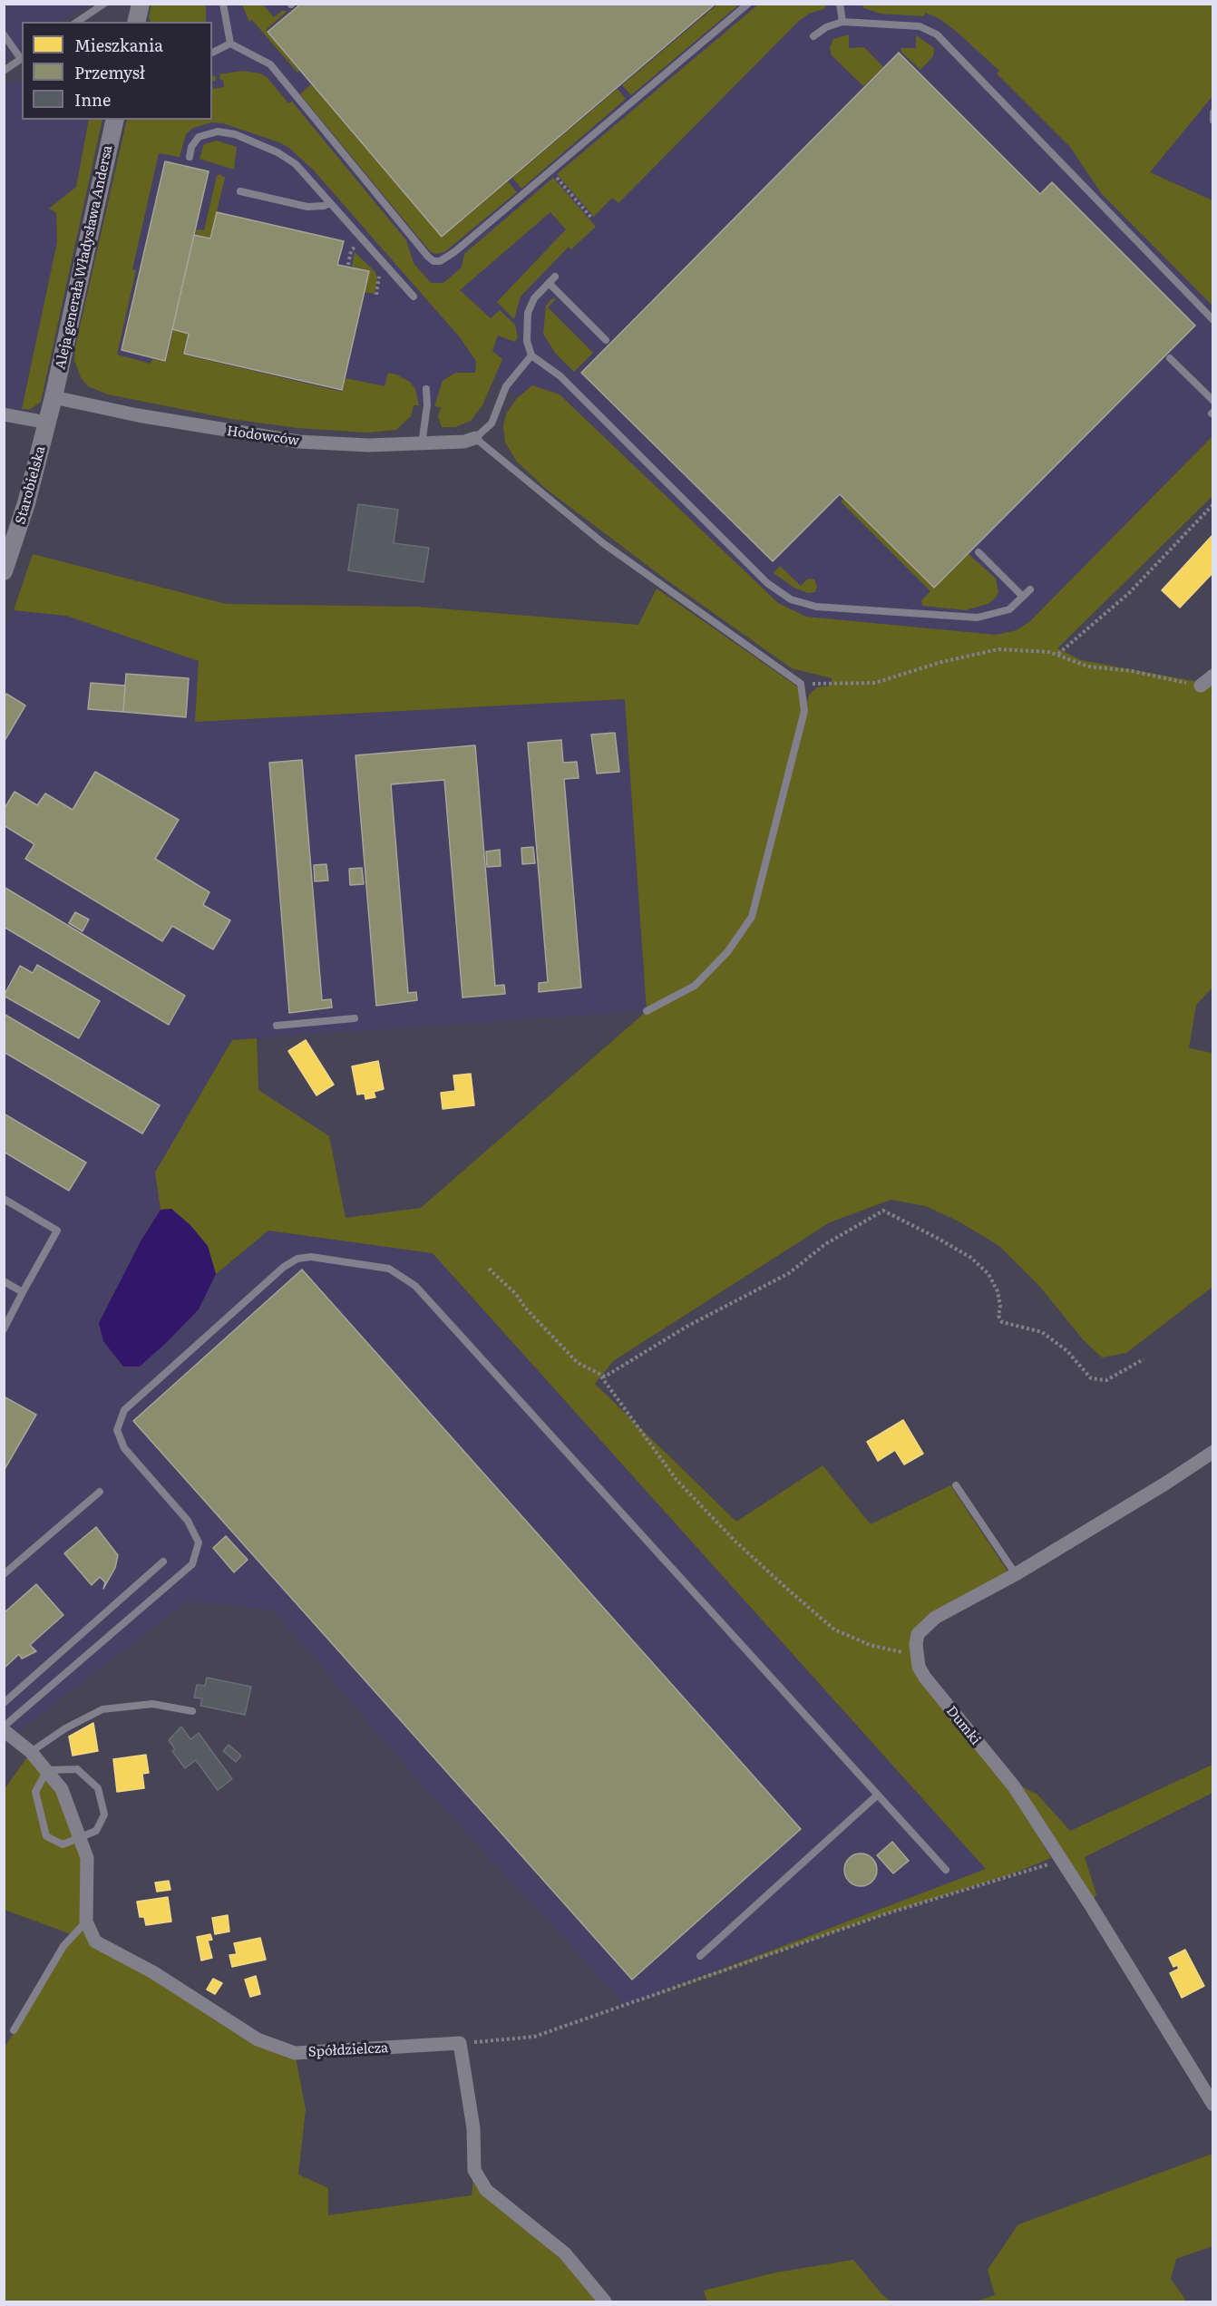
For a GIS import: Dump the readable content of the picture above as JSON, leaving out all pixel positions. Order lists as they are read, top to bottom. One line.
{"streets":{"street":["Aleja generała Władysława Andersa","Hodowców","Starobielska","Dumki","Spółdzielcza"]},"crossings":[["Aleja generała Władysława Andersa","Hodowców"],["Aleja generała Władysława Andersa","Starobielska"],["Hodowców","Starobielska"]],"legend":["Mieszkania","Przemysł","Inne"]}
